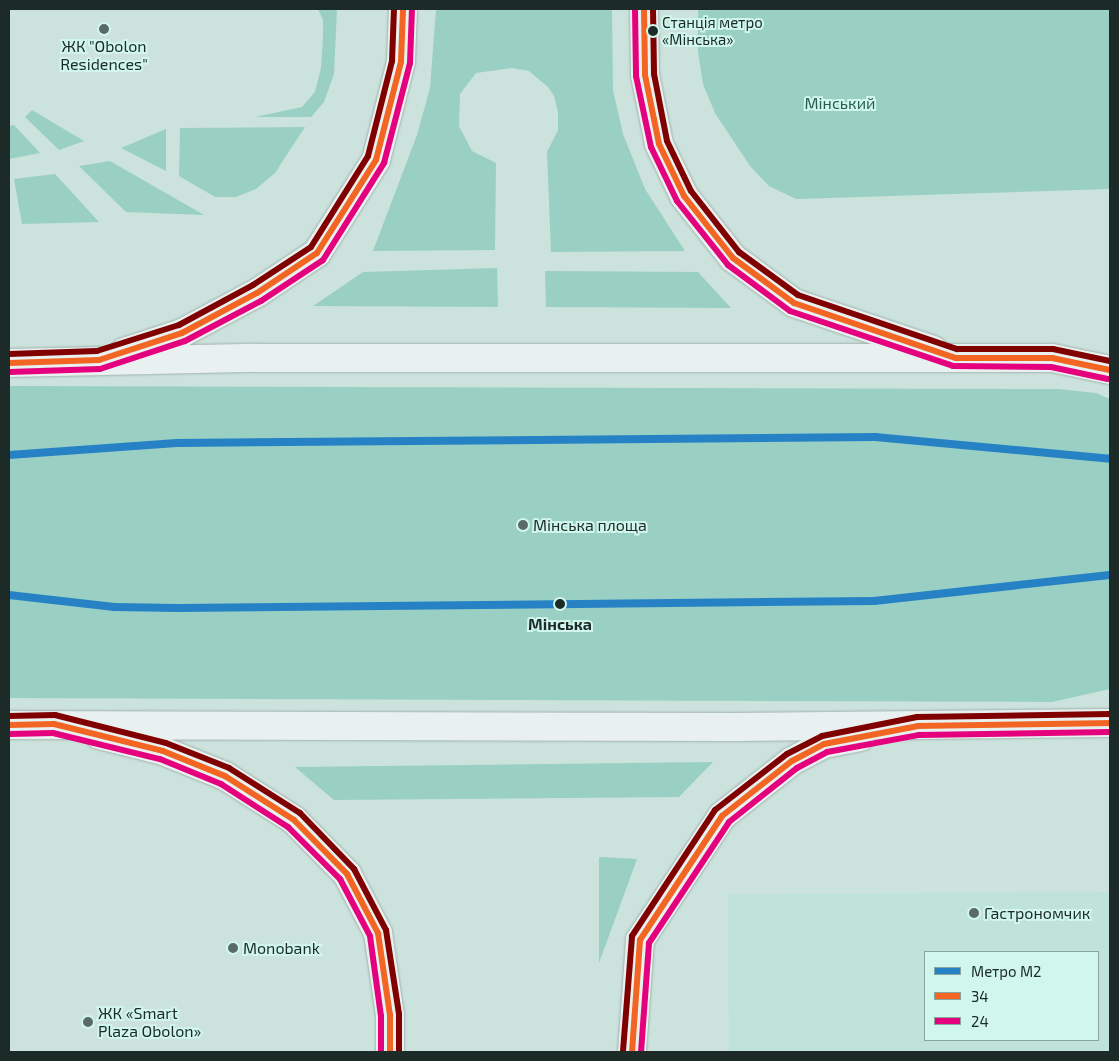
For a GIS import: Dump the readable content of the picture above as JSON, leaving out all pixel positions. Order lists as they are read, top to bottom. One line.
{"parks":["Мінський"],"places":["ЖК \"Obolon Residences\"","Станція метро «Мінська»","Мінська площа","Мінська","Гастрономчик","Monobank","ЖК «Smart Plaza Obolon»"],"lines":["transit line 34","transit line 24","metro line M2"],"legend":["Метро M2","34","24"]}
